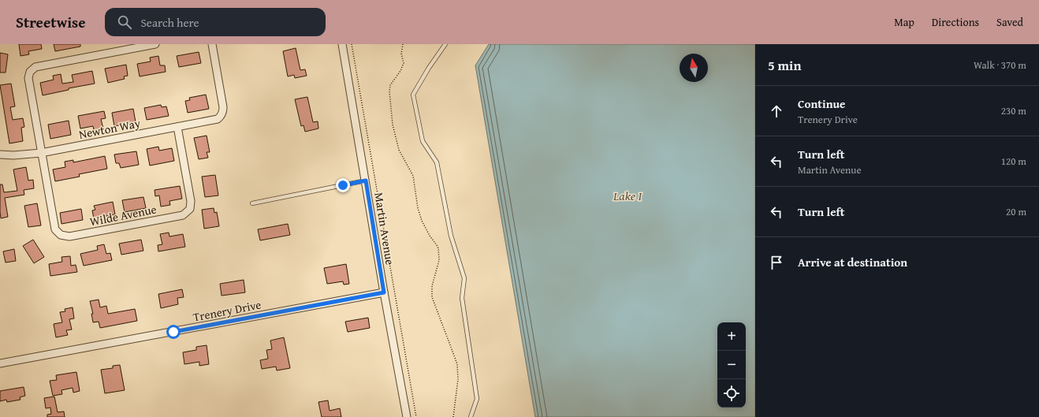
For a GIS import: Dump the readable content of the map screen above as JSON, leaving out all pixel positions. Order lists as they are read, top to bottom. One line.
{"streets":{"street":["Newton Way","Wilde Avenue","Martin Avenue","Trenery Drive"]},"crossings":[["Newton Way","Wilde Avenue"],["Martin Avenue","Trenery Drive"]],"water":["Lake I"],"north":"top","page":{"header":"Streetwise","search":"Search here","nav":["Map","Directions","Saved"],"heading":["5 min","Walk · 370 m"],"list":[["Continue","Trenery Drive","230 m"],["Turn left","Martin Avenue","120 m"],["Turn left","20 m"],"Arrive at destination"],"map_buttons":["+","−"]}}
